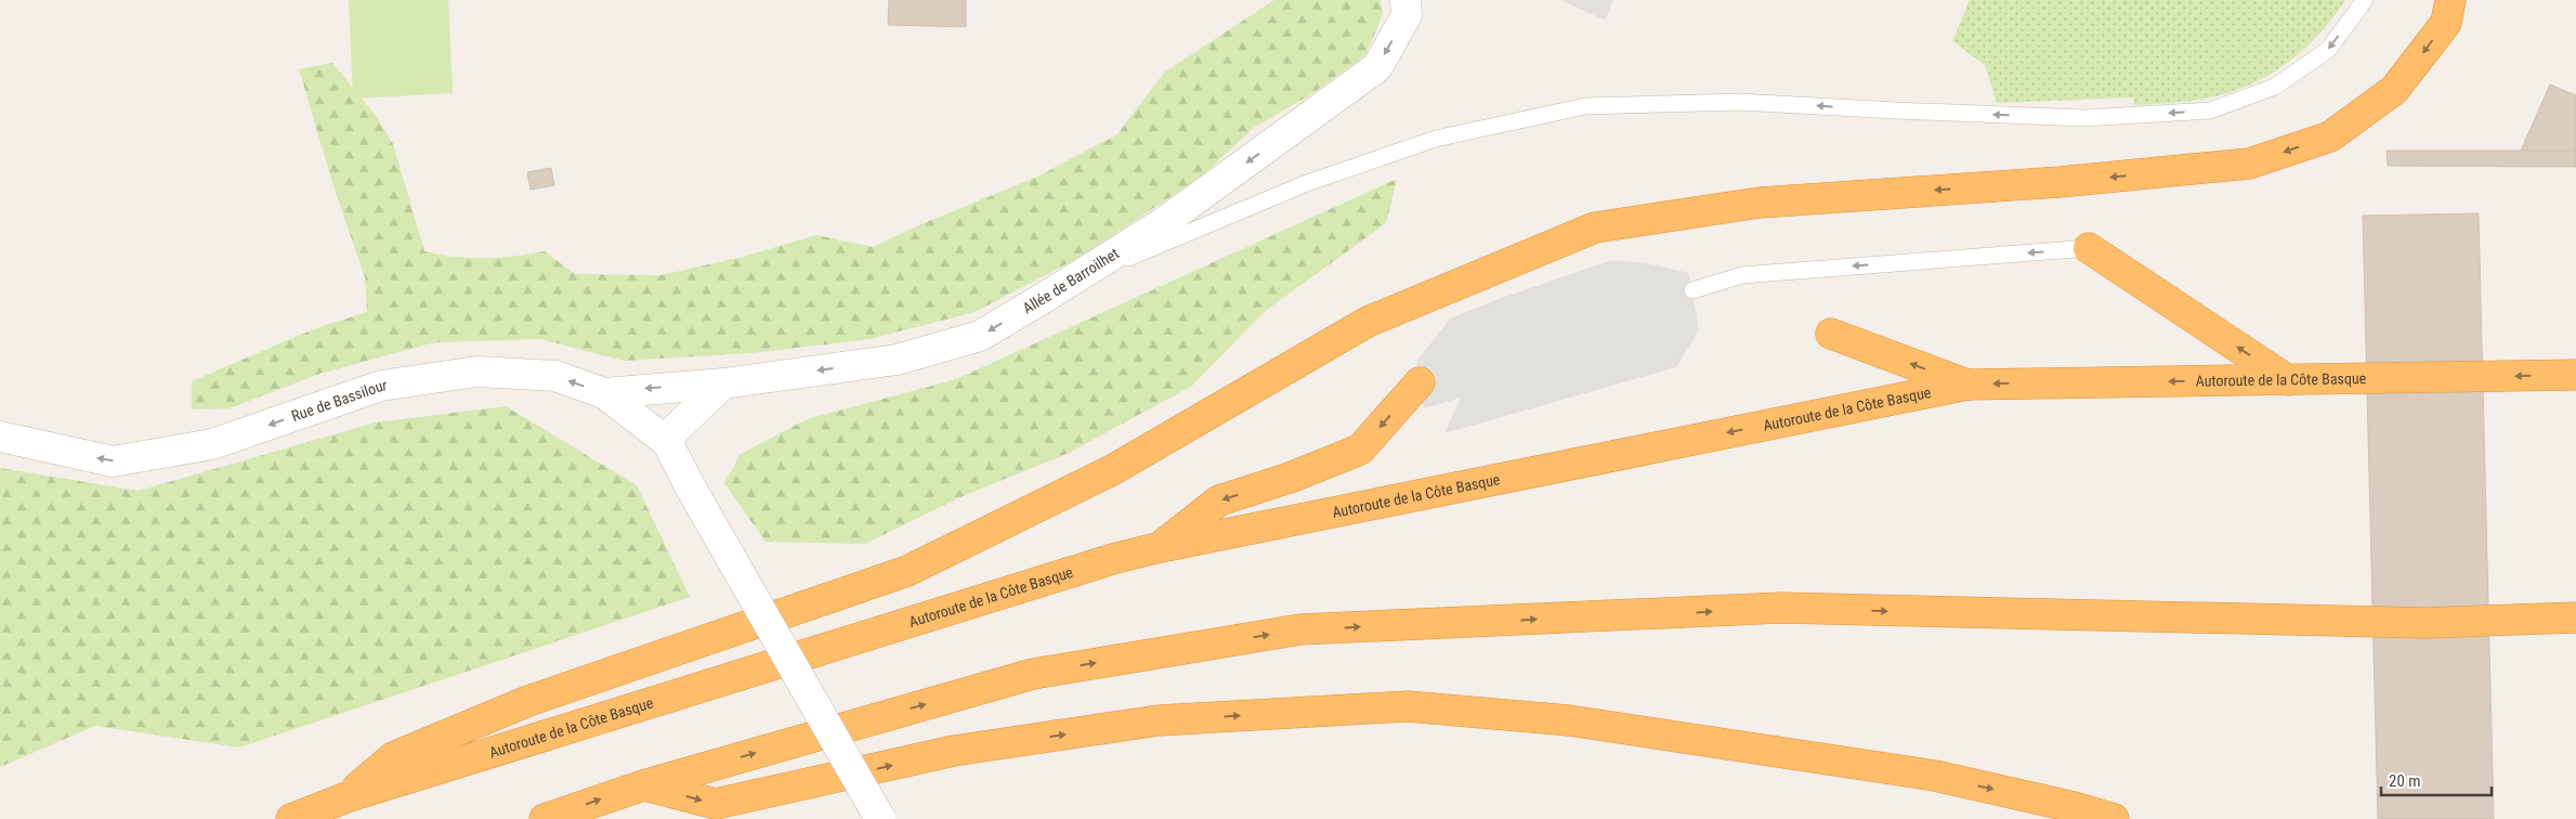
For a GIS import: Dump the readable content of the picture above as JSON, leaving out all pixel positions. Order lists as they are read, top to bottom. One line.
{"streets":{"highway":["Autoroute de la Côte Basque"],"street":["Allée de Barroilhet","Rue de Bassilour"]},"crossings":[["Allée de Barroilhet","Rue de Bassilour"]],"one_way":["Allée de Barroilhet","Rue de Bassilour"],"scale_bar":"20 m"}
